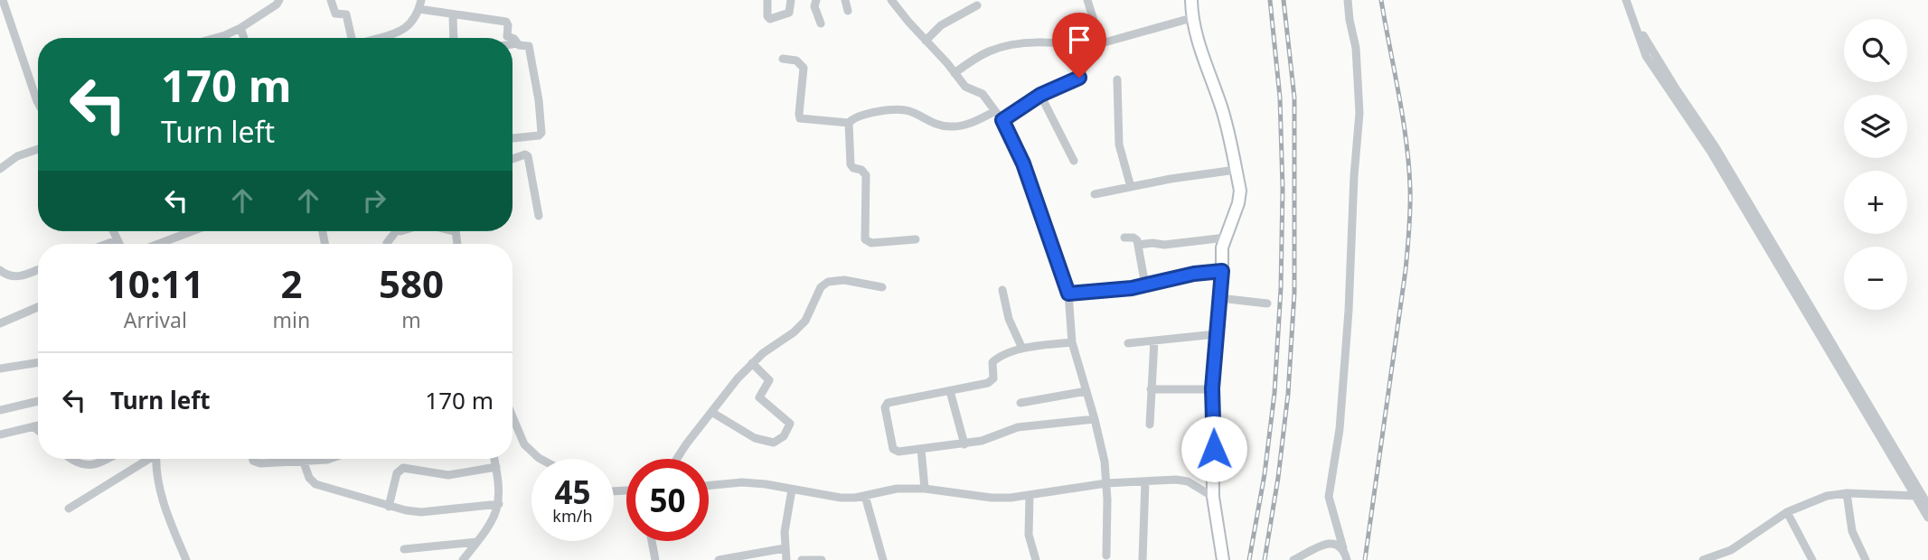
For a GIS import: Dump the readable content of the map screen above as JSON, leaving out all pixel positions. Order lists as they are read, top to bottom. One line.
{"page":{"map_buttons":["+","−"],"turn":["170 m","Turn left"],"eta":["10:11","Arrival","2","min","580","m"],"list":[{"name":"Turn left","value":"170 m"}],"speed":"45 km/h","limit":"50"}}
